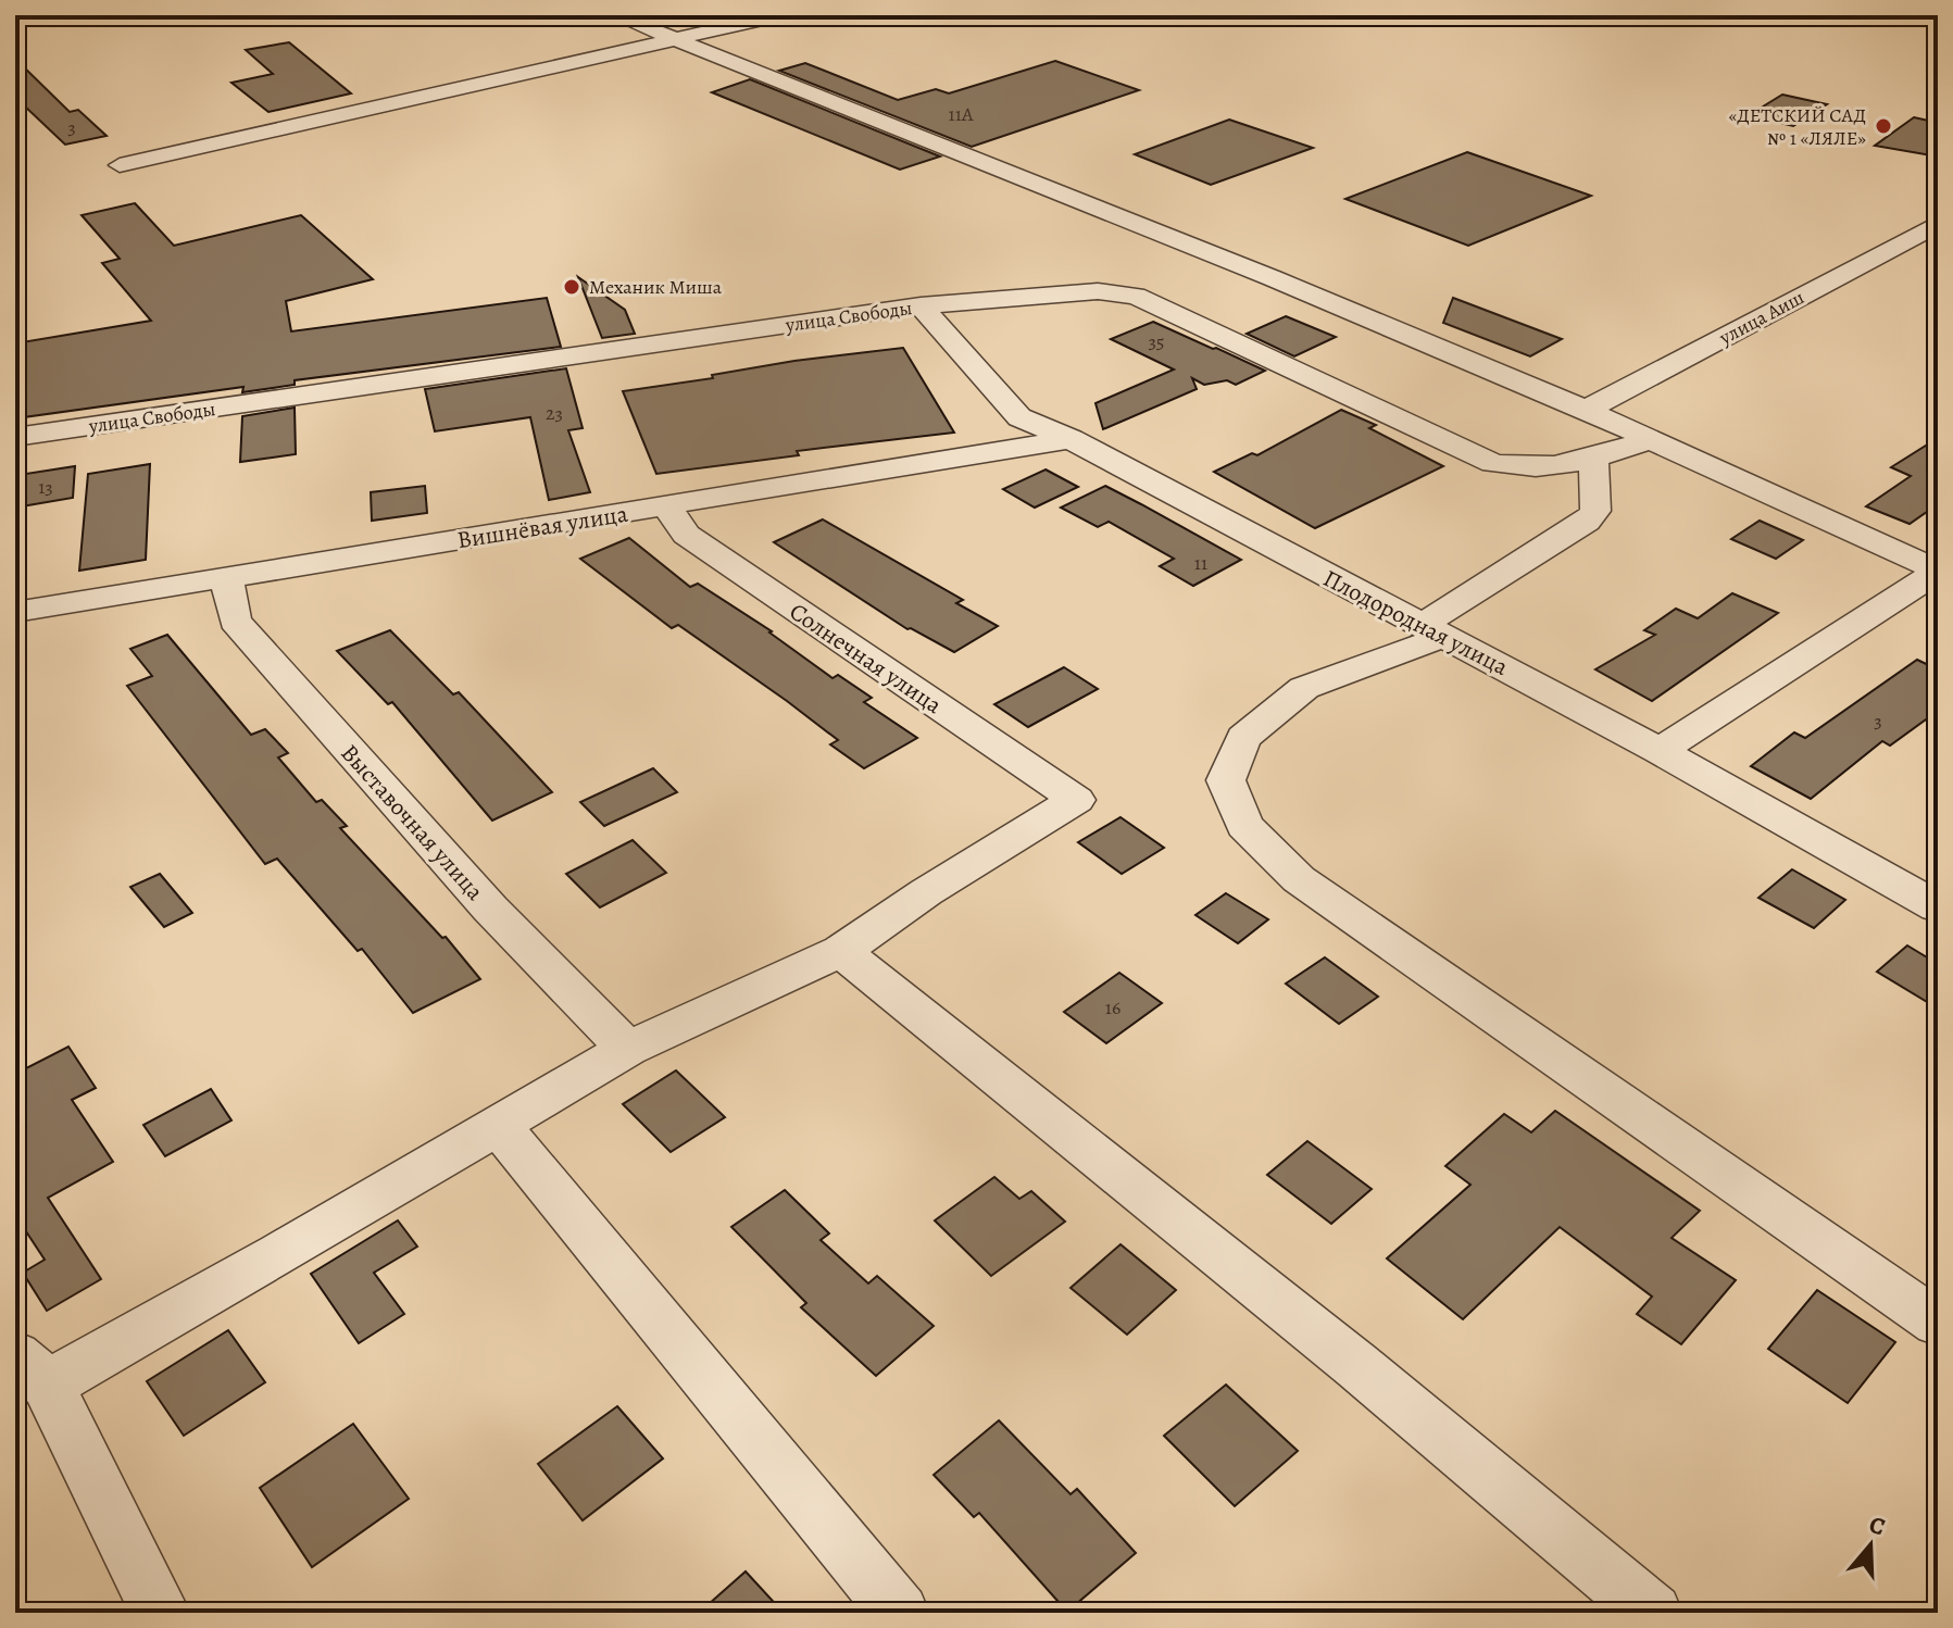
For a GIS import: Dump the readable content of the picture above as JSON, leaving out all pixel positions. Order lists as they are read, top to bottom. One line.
{"streets":{"street":["улица Свободы","улица Аиш","Вишнёвая улица","Плодородная улица","Солнечная улица","Выставочная улица"]},"crossings":[["улица Свободы","Плодородная улица"],["Вишнёвая улица","Плодородная улица"],["Вишнёвая улица","Солнечная улица"],["Вишнёвая улица","Выставочная улица"]],"places":["«ДЕТСКИЙ САД № 1 «ЛЯЛЕ»","Механик Миша"],"house_numbers":["11А","3","35","23","13","11","3","16"],"north":"top"}
